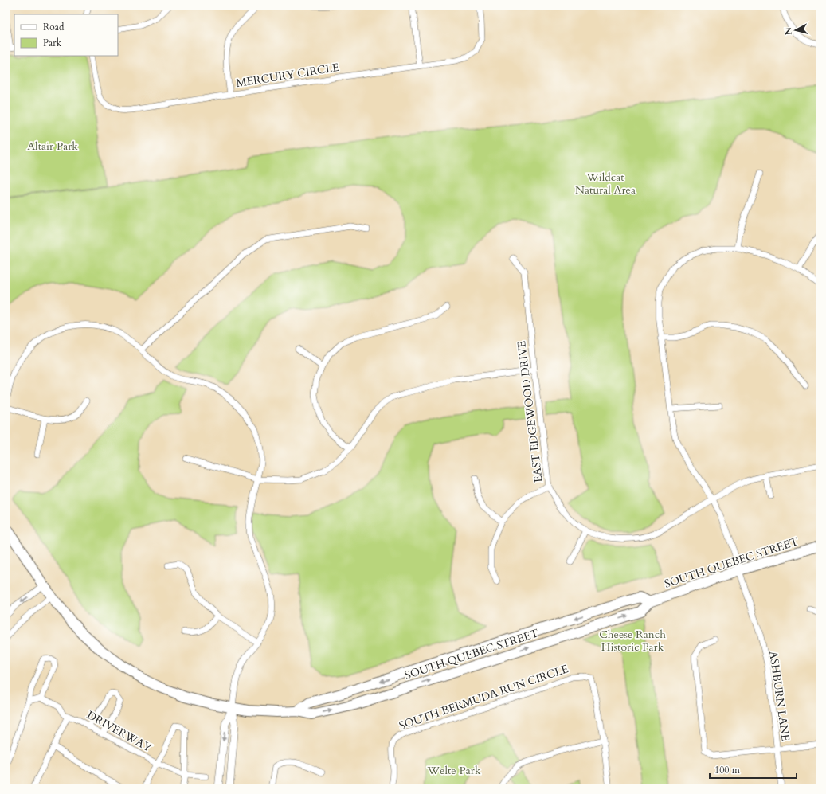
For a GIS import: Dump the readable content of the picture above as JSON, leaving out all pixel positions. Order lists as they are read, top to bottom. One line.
{"streets":{"main road":["SOUTH QUEBEC STREET"],"street":["MERCURY CIRCLE","EAST EDGEWOOD DRIVE","ASHBURN LANE","SOUTH BERMUDA RUN CIRCLE","DRIVERWAY"]},"crossings":[["EAST EDGEWOOD DRIVE","ASHBURN LANE"],["SOUTH QUEBEC STREET","ASHBURN LANE"]],"parks":["Altair Park","Wildcat Natural Area","Cheese Ranch Historic Park","Welte Park"],"legend":["Road","Park"],"scale_bar":"100 m","north":"left"}
